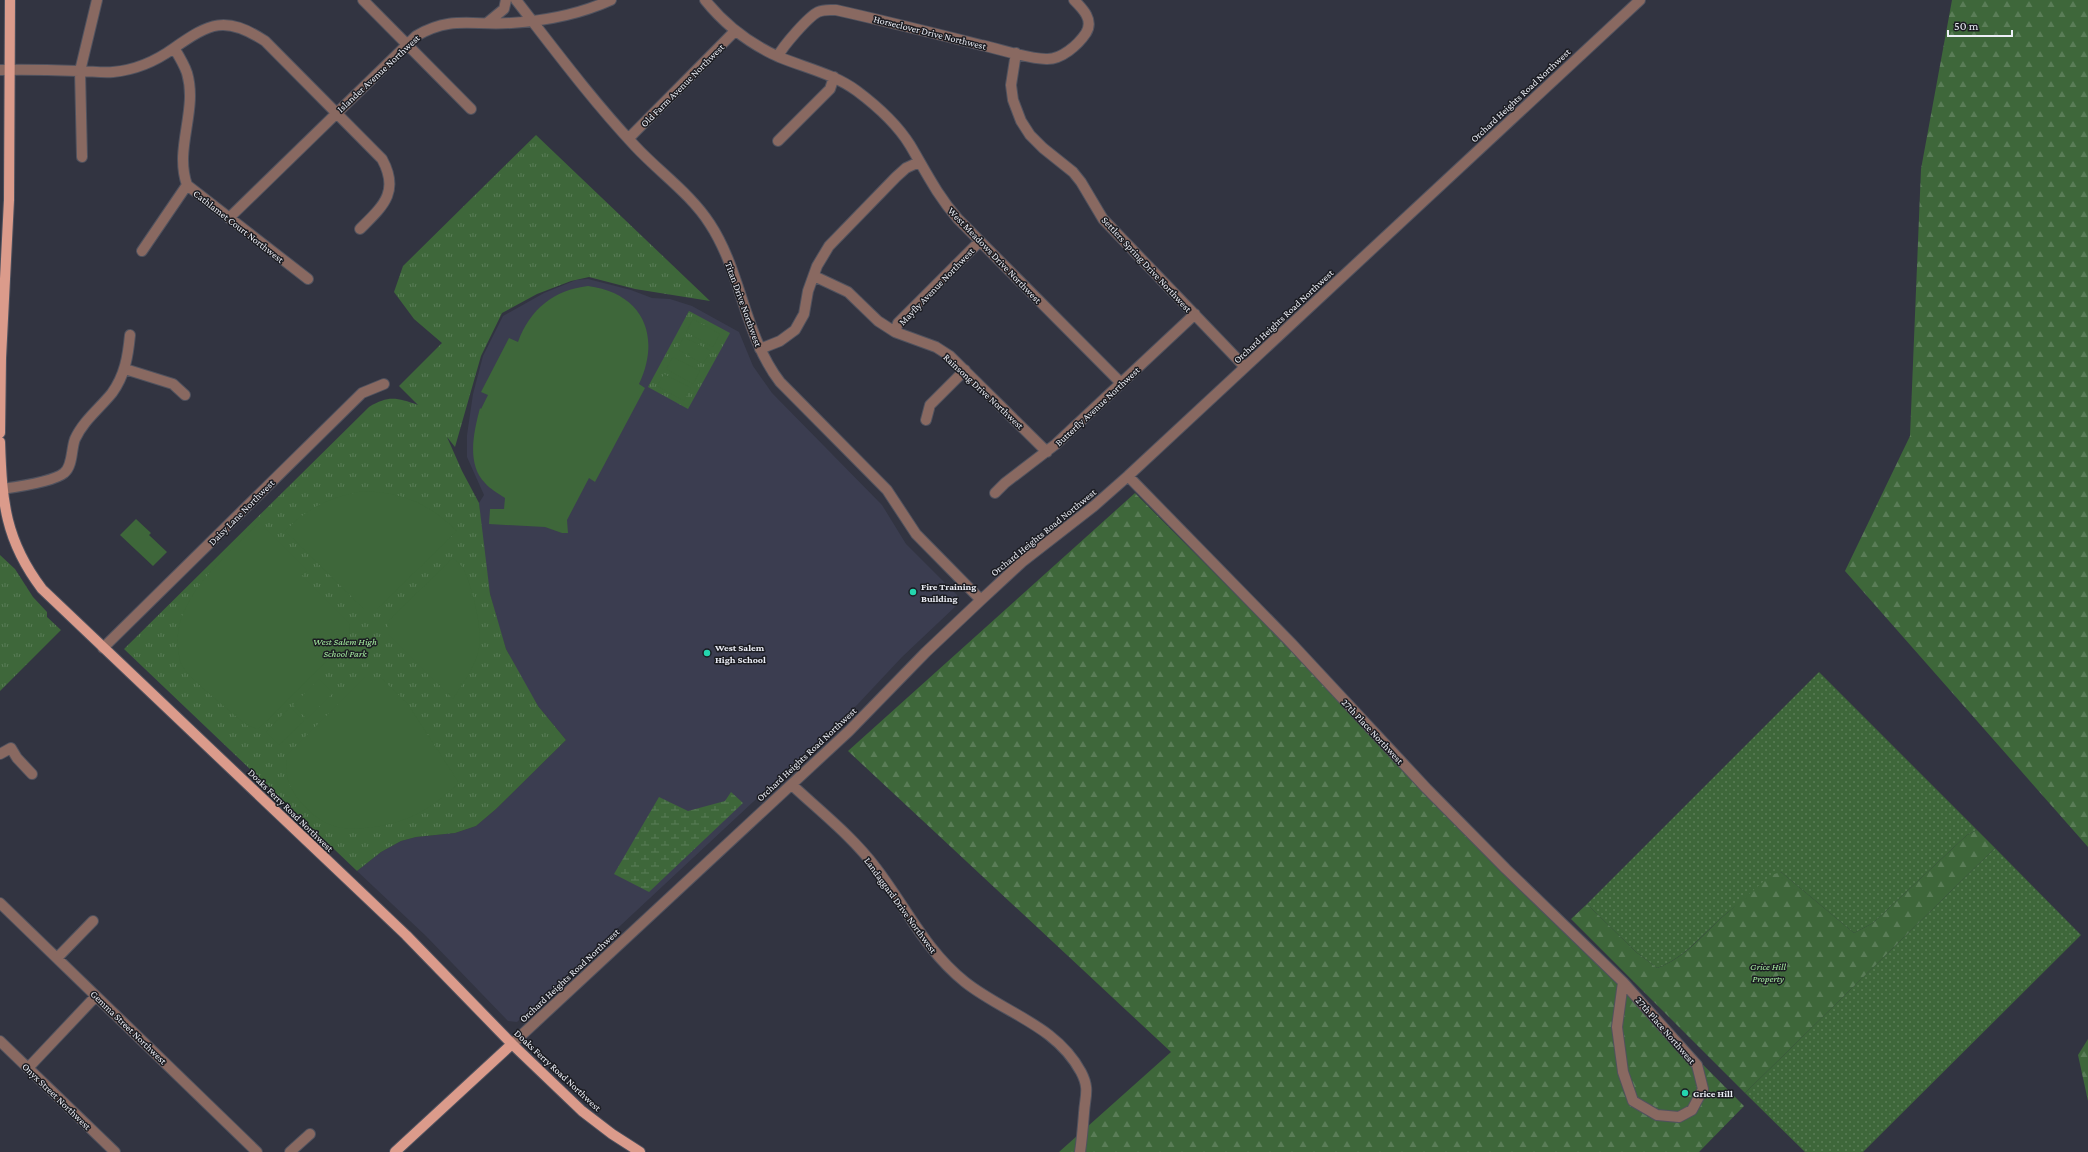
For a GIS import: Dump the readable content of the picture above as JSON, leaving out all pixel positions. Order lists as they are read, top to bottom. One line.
{"streets":{"main road":["Orchard Heights Road Northwest","Doaks Ferry Road Northwest"],"street":["Horseclover Drive Northwest","Islander Avenue Northwest","Old Farm Avenue Northwest","Cathlamet Court Northwest","West Meadows Drive Northwest","Settlers Spring Drive Northwest","Mayfly Avenue Northwest","Titan Drive Northwest","Rainsong Drive Northwest","Butterfly Avenue Northwest","Daisy Lane Northwest","27th Place Northwest","Landaggard Drive Northwest","Gemma Street Northwest","Onyx Street Northwest"]},"crossings":[["Horseclover Drive Northwest","West Meadows Drive Northwest"],["Horseclover Drive Northwest","Settlers Spring Drive Northwest"],["Islander Avenue Northwest","Cathlamet Court Northwest"],["Islander Avenue Northwest","Titan Drive Northwest"],["Old Farm Avenue Northwest","West Meadows Drive Northwest"],["Old Farm Avenue Northwest","Titan Drive Northwest"],["Orchard Heights Road Northwest","Settlers Spring Drive Northwest"],["Orchard Heights Road Northwest","Titan Drive Northwest"],["Orchard Heights Road Northwest","27th Place Northwest"],["Orchard Heights Road Northwest","Doaks Ferry Road Northwest"],["Orchard Heights Road Northwest","Landaggard Drive Northwest"],["West Meadows Drive Northwest","Mayfly Avenue Northwest"],["West Meadows Drive Northwest","Butterfly Avenue Northwest"],["Settlers Spring Drive Northwest","Butterfly Avenue Northwest"],["Mayfly Avenue Northwest","Rainsong Drive Northwest"],["Rainsong Drive Northwest","Butterfly Avenue Northwest"],["Daisy Lane Northwest","Doaks Ferry Road Northwest"]],"parks":["West Salem High School Park","Grice Hill Property"],"places":["Fire Training Building","West Salem High School","Grice Hill"],"scale_bar":"50 m"}
